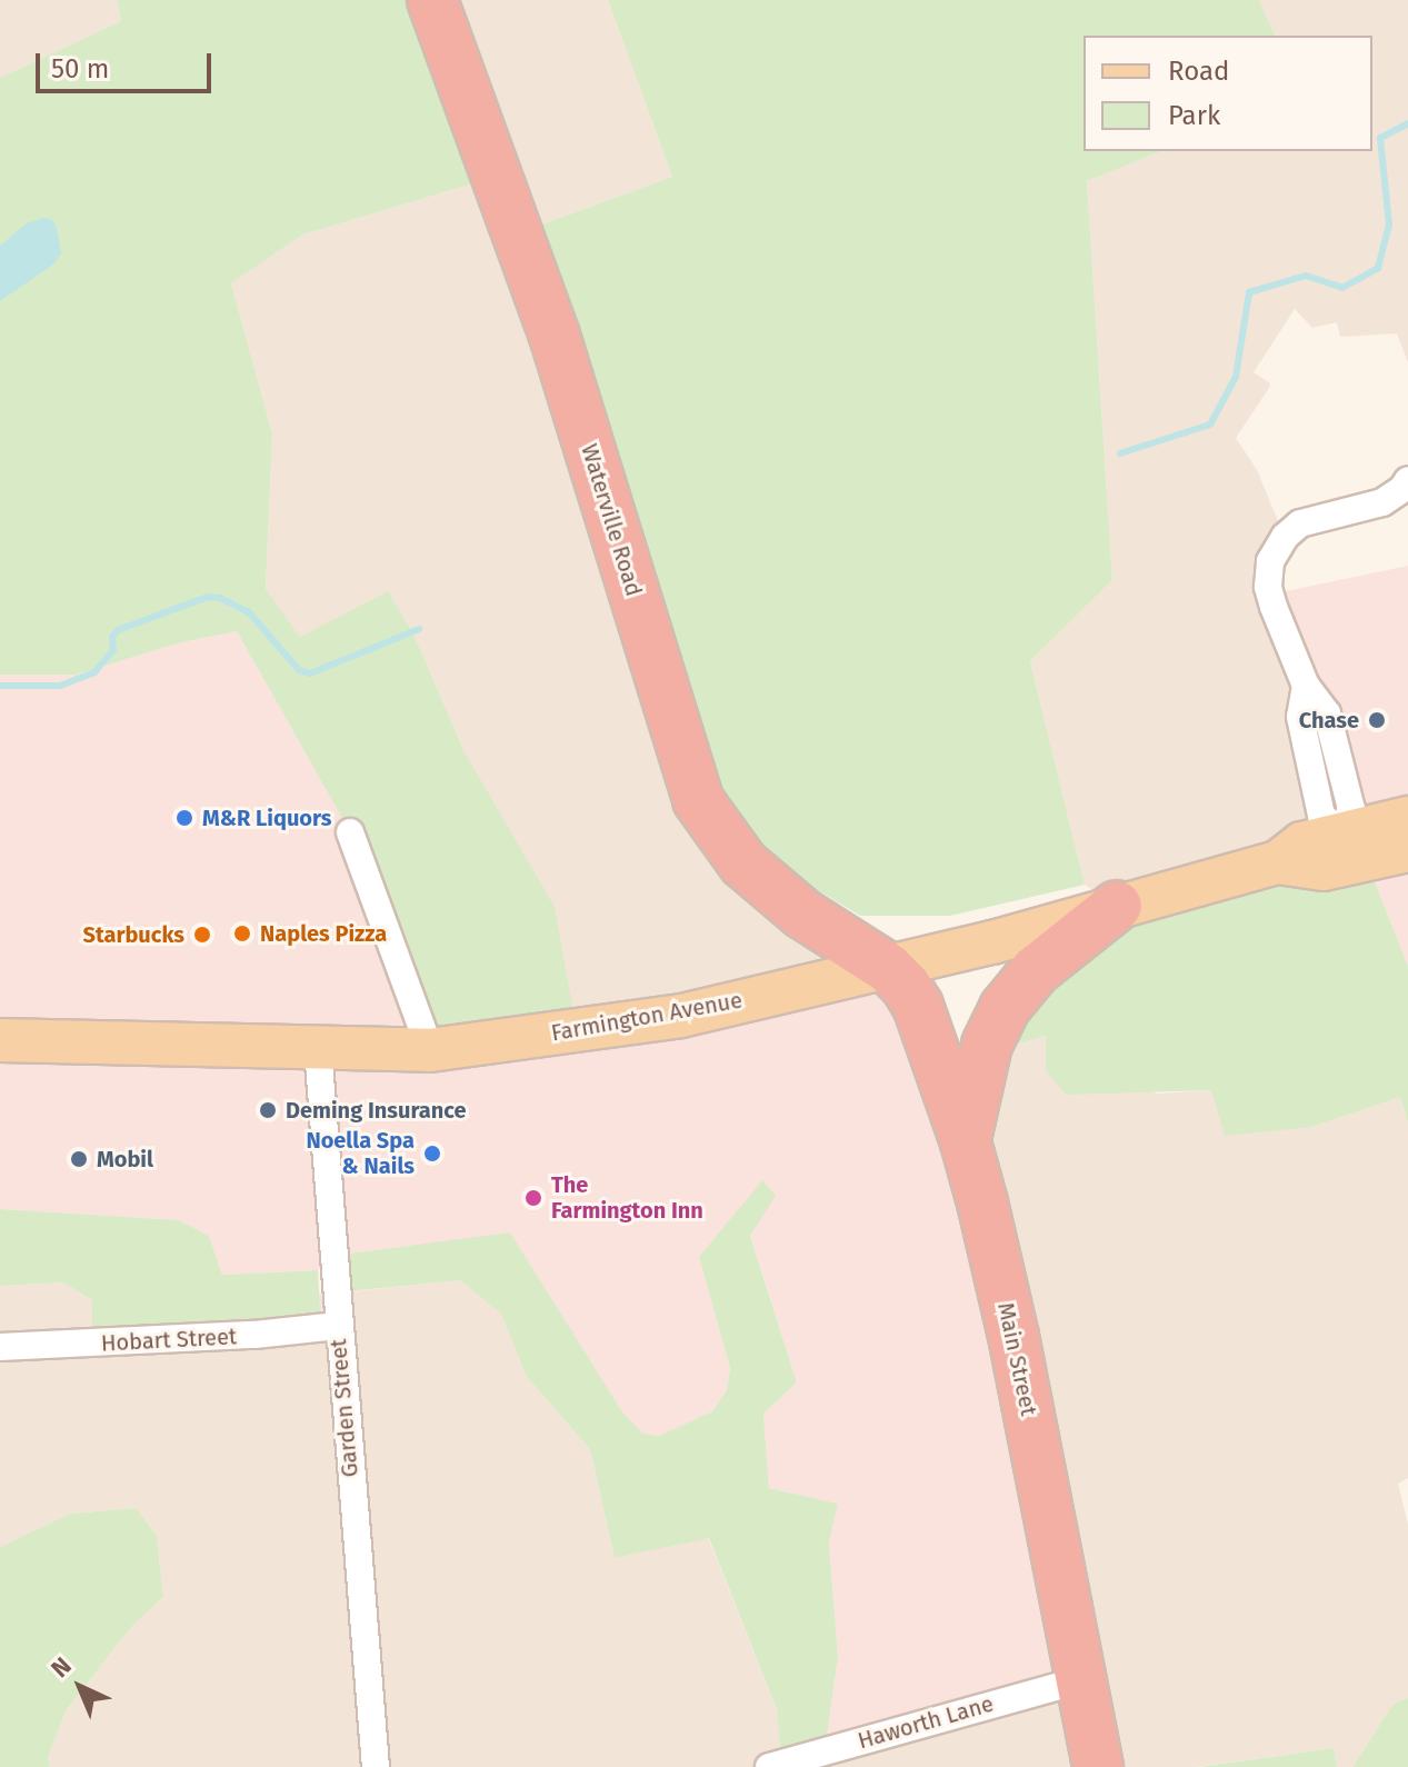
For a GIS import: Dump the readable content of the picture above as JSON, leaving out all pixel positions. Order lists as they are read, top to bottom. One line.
{"streets":{"highway":["Waterville Road","Main Street"],"main road":["Farmington Avenue"],"street":["Hobart Street","Garden Street","Haworth Lane"]},"crossings":[["Waterville Road","Farmington Avenue"],["Waterville Road","Main Street"],["Farmington Avenue","Main Street"],["Farmington Avenue","Garden Street"],["Hobart Street","Garden Street"],["Main Street","Haworth Lane"]],"places":["Chase","M&R Liquors","Naples Pizza","Starbucks","Deming Insurance","Noella Spa & Nails","Mobil","The Farmington Inn"],"legend":["Road","Park"],"scale_bar":"50 m","north":"top left"}
